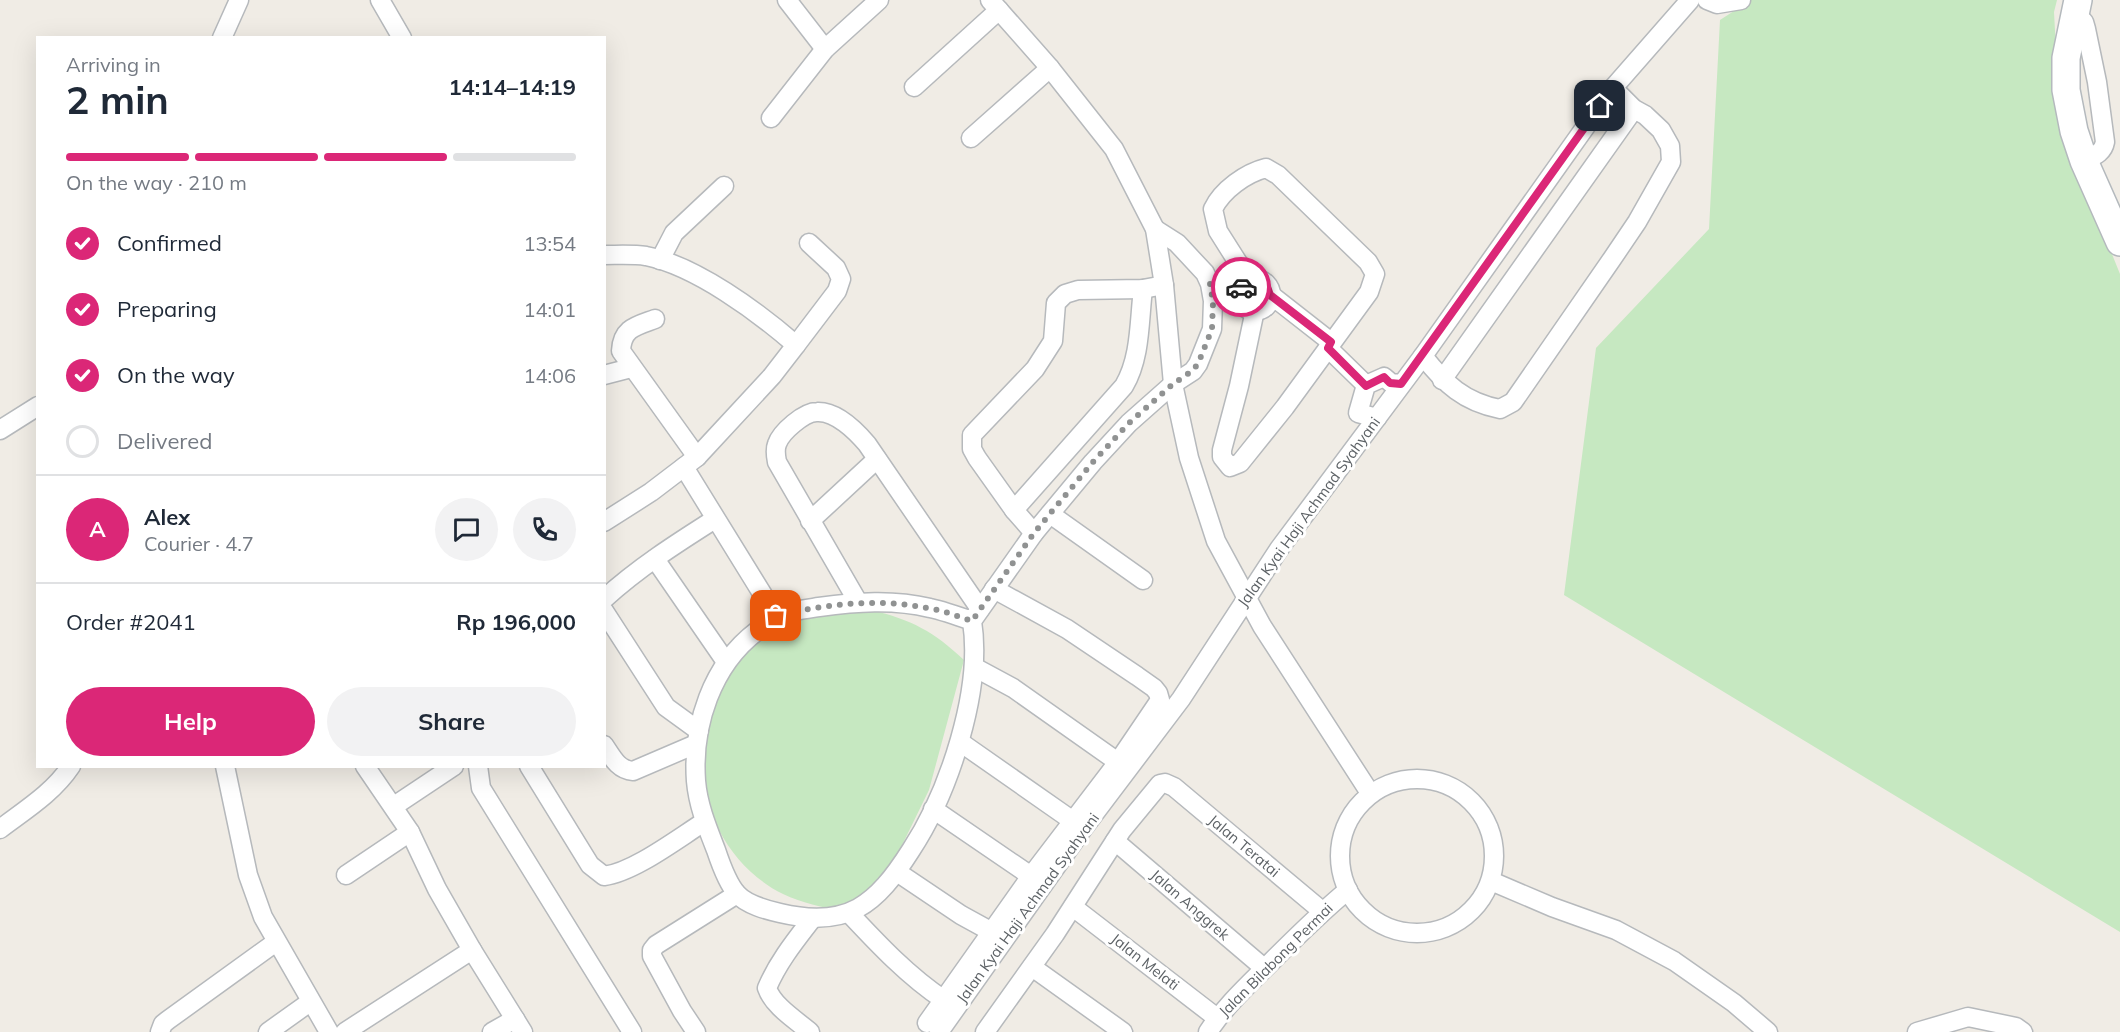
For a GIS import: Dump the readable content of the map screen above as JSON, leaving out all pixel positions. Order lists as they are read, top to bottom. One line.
{"streets":{"street":["Jalan Kyai Haji Achmad Syahyani","Jalan Teratai","Jalan Anggrek","Jalan Bilabong Permai","Jalan Melati"]},"crossings":[["Jalan Teratai","Jalan Anggrek"],["Jalan Teratai","Jalan Bilabong Permai"],["Jalan Anggrek","Jalan Bilabong Permai"],["Jalan Bilabong Permai","Jalan Melati"]],"page":{"heading":["2 min","Arriving in","14:14–14:19"],"panel":["Alex","Courier · 4.7","Order #2041","Rp 196,000"],"bar":"On the way · 210 m","list":[["Confirmed","13:54"],["Preparing","14:01"],["On the way","14:06"],"Delivered"],"round":"A","buttons":["Help","Share"]}}
